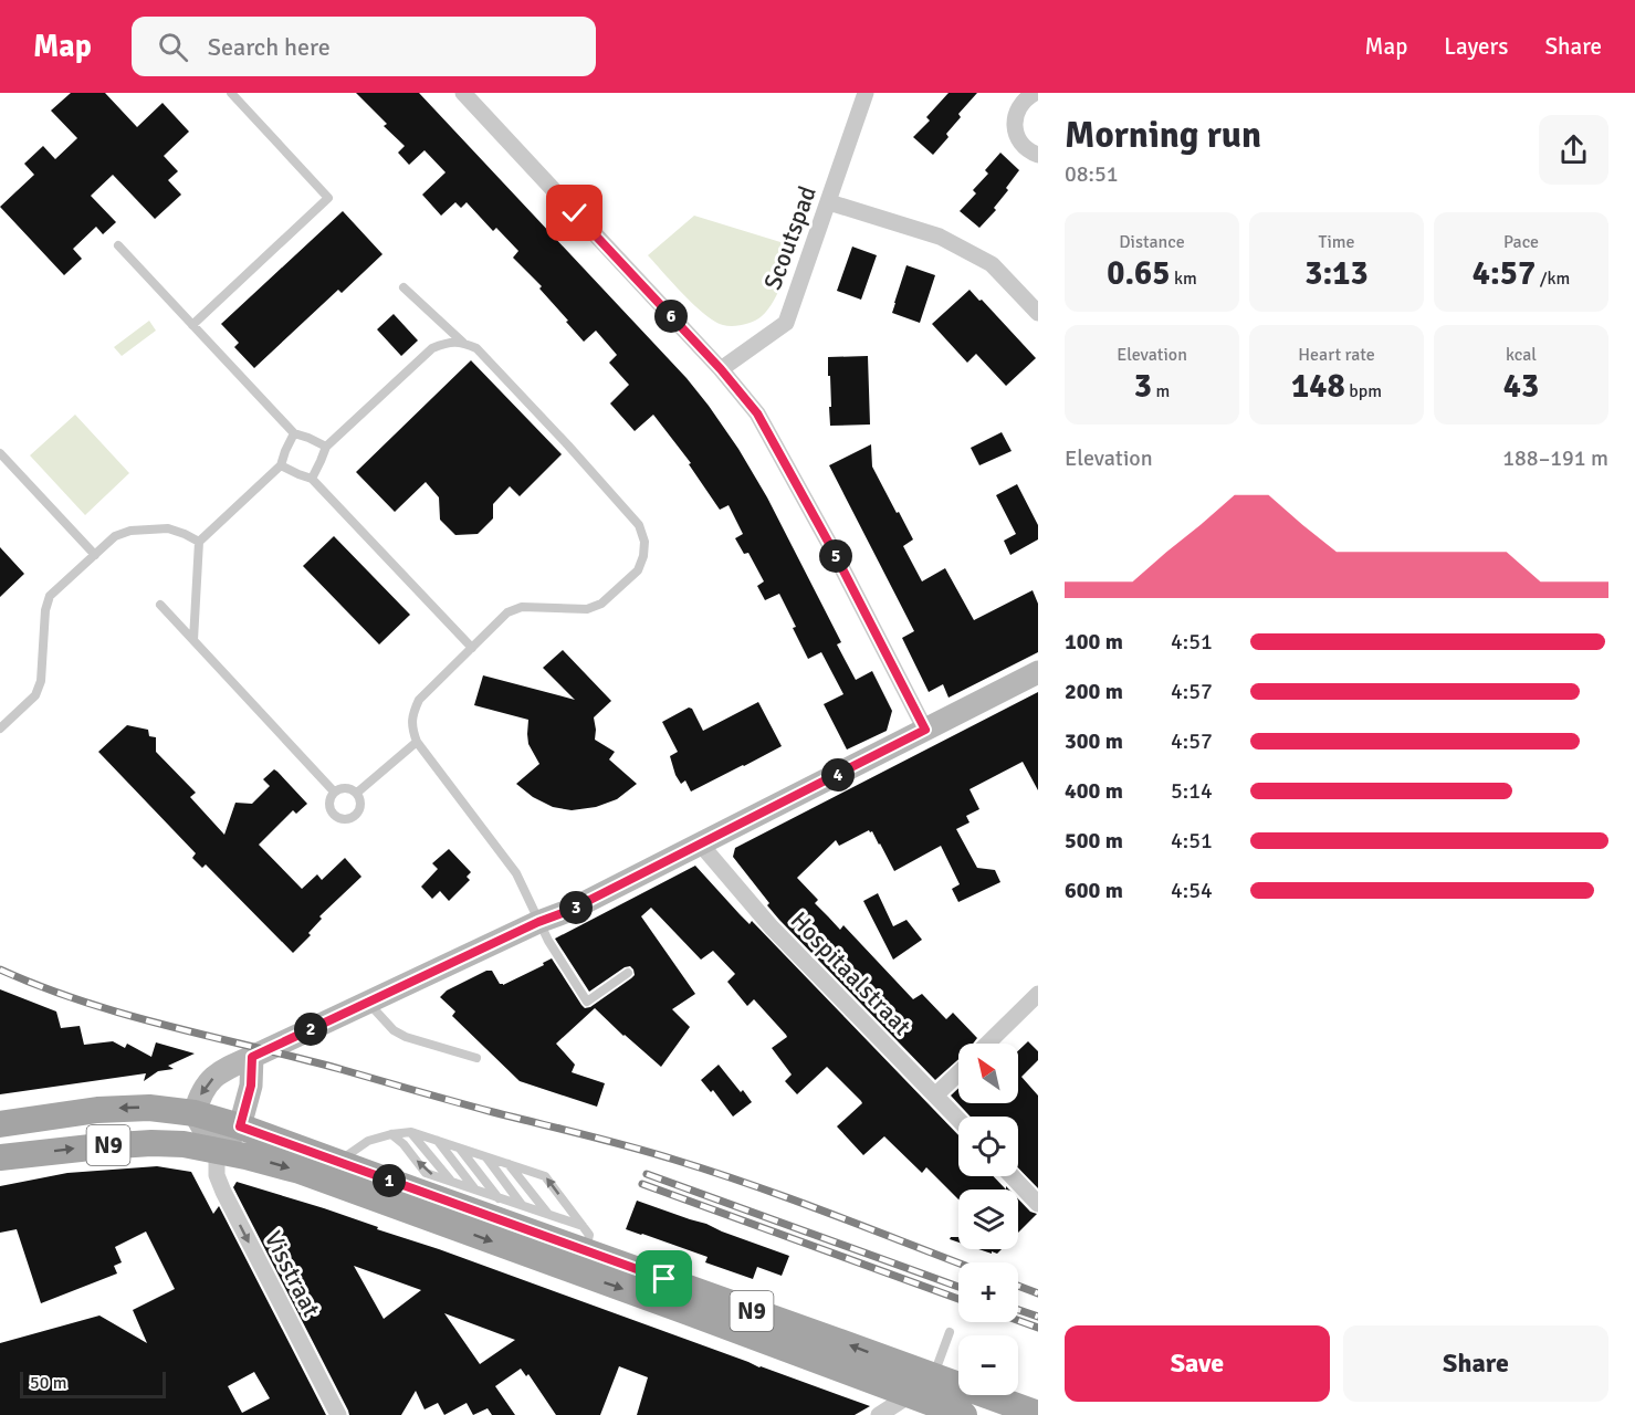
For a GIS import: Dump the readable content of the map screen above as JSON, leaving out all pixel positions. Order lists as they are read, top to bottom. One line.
{"streets":{"main road":["N9"],"street":["Scoutspad","Hospitaalstraat","Visstraat"]},"crossings":[["N9","Visstraat"]],"one_way":["Visstraat"],"scale_bar":"50 m","north":"top left","page":{"header":"Map","search":"Search here","nav":["Map","Layers","Share"],"heading":["Morning run","08:51"],"stats":[["Distance","0.65 km"],["Time","3:13"],["Pace","4:57 /km"],["Elevation","3 m"],["Heart rate","148 bpm"],["kcal","43"]],"pins":["6","5","4","3","2","1"],"chart":["Elevation","188–191 m"],"list":[{"name":"100 m","note":"4:51"},{"name":"200 m","note":"4:57"},{"name":"300 m","note":"4:57"},{"name":"400 m","note":"5:14"},{"name":"500 m","note":"4:51"},{"name":"600 m","note":"4:54"}],"map_buttons":["+","−"],"buttons":["Save","Share"],"scale":"50 m"}}
